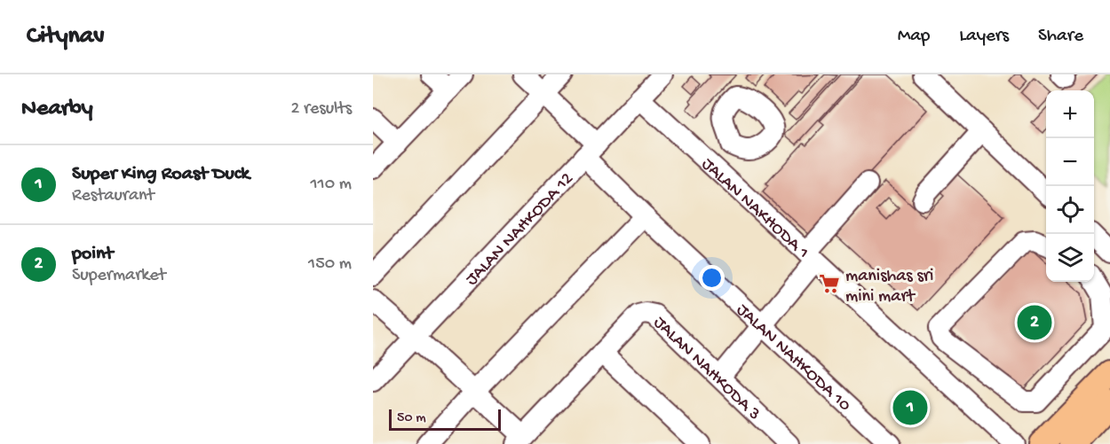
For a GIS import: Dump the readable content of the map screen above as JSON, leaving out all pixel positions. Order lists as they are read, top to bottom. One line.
{"streets":{"street":["JALAN NAKHODA 1","JALAN NAHKODA 12","JALAN NAHKODA 10","JALAN NAHKODA 3"]},"crossings":[["JALAN NAKHODA 1","JALAN NAHKODA 12"],["JALAN NAHKODA 12","JALAN NAHKODA 10"]],"places":{"supermarket":["manishas sri mini mart"]},"scale_bar":"50 m","page":{"header":"Citynav","nav":["Map","Layers","Share"],"heading":["Nearby","2 results"],"map_buttons":["+","−"],"list":[{"mark":"1","name":"Super King Roast Duck","note":"Restaurant","value":"110 m"},{"mark":"2","name":"point","note":"Supermarket","value":"150 m"}],"pins":["2","1"],"scale":"50 m"}}
